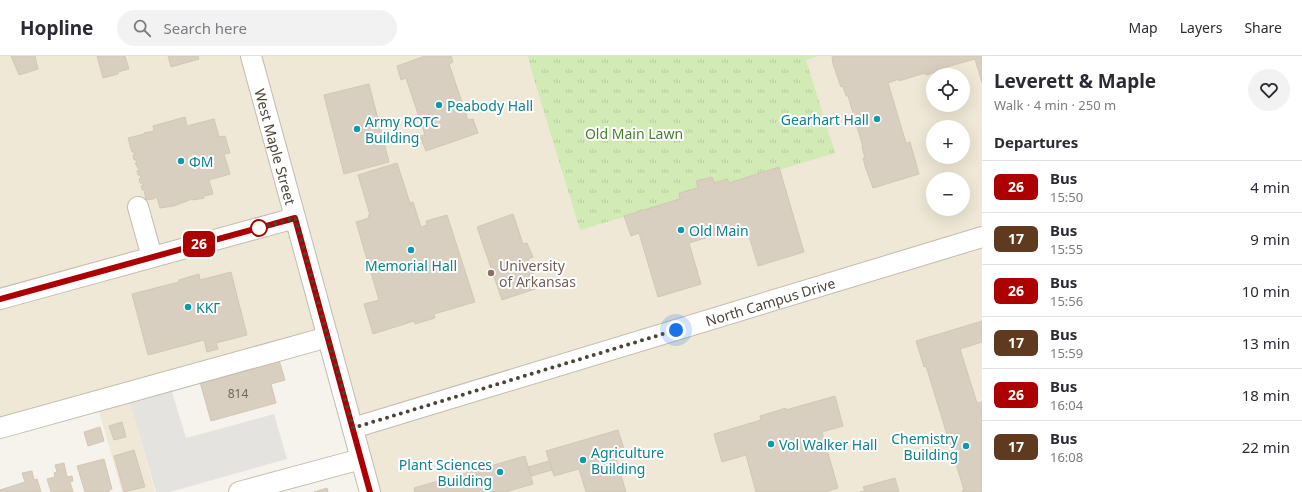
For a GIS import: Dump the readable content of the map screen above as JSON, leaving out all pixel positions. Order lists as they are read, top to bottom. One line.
{"streets":{"street":["West Maple Street","North Campus Drive"]},"crossings":[["West Maple Street","North Campus Drive"]],"parks":["Old Main Lawn"],"places":["Peabody Hall","Gearhart Hall","Army ROTC Building","ΦΜ","Old Main","Memorial Hall","University of Arkansas","ΚΚΓ","Vol Walker Hall","Chemistry Building","Agriculture Building","Plant Sciences Building"],"lines":["bus line 26"],"house_numbers":["814"],"page":{"header":"Hopline","search":"Search here","nav":["Map","Layers","Share"],"on_map":"26","heading":[["Leverett & Maple","Walk · 4 min · 250 m"],"Departures"],"map_buttons":["+","−"],"list":[{"mark":"26","name":"Bus","note":"15:50","value":"4 min"},{"mark":"17","name":"Bus","note":"15:55","value":"9 min"},{"mark":"26","name":"Bus","note":"15:56","value":"10 min"},{"mark":"17","name":"Bus","note":"15:59","value":"13 min"},{"mark":"26","name":"Bus","note":"16:04","value":"18 min"},{"mark":"17","name":"Bus","note":"16:08","value":"22 min"}]}}
